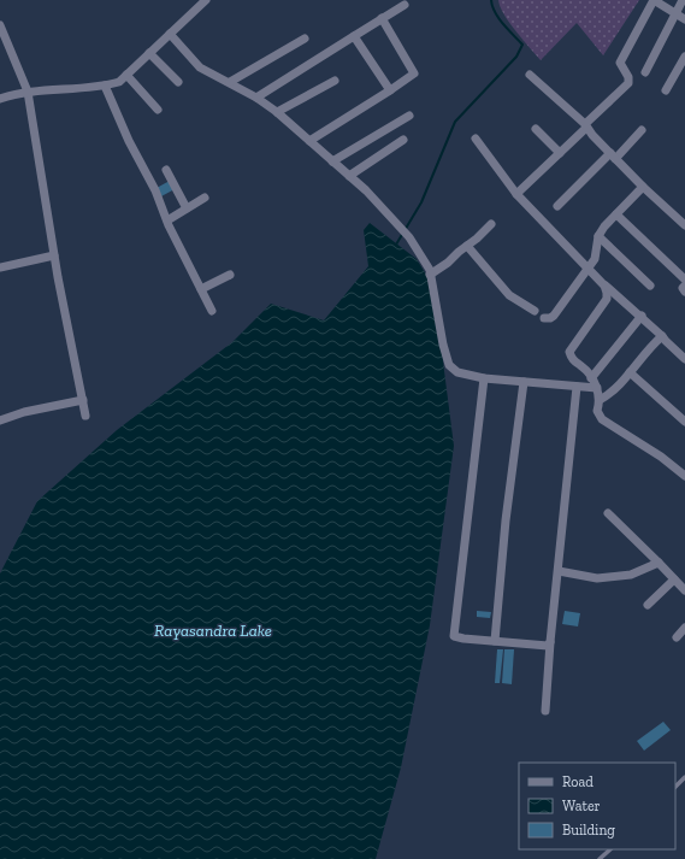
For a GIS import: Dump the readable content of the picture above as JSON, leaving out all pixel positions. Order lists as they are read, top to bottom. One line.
{"water":["Rayasandra Lake"],"legend":["Road","Water","Building"]}
